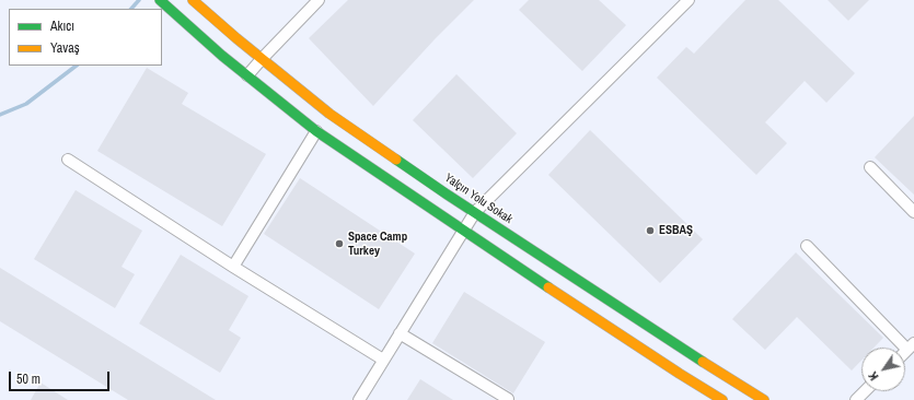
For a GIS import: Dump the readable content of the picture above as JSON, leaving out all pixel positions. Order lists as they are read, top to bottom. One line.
{"streets":{"street":["Yalçın Yolu Sokak"]},"places":["ESBAŞ","Space Camp Turkey"],"legend":["Akıcı","Yavaş"],"scale_bar":"50 m","north":"bottom left"}
